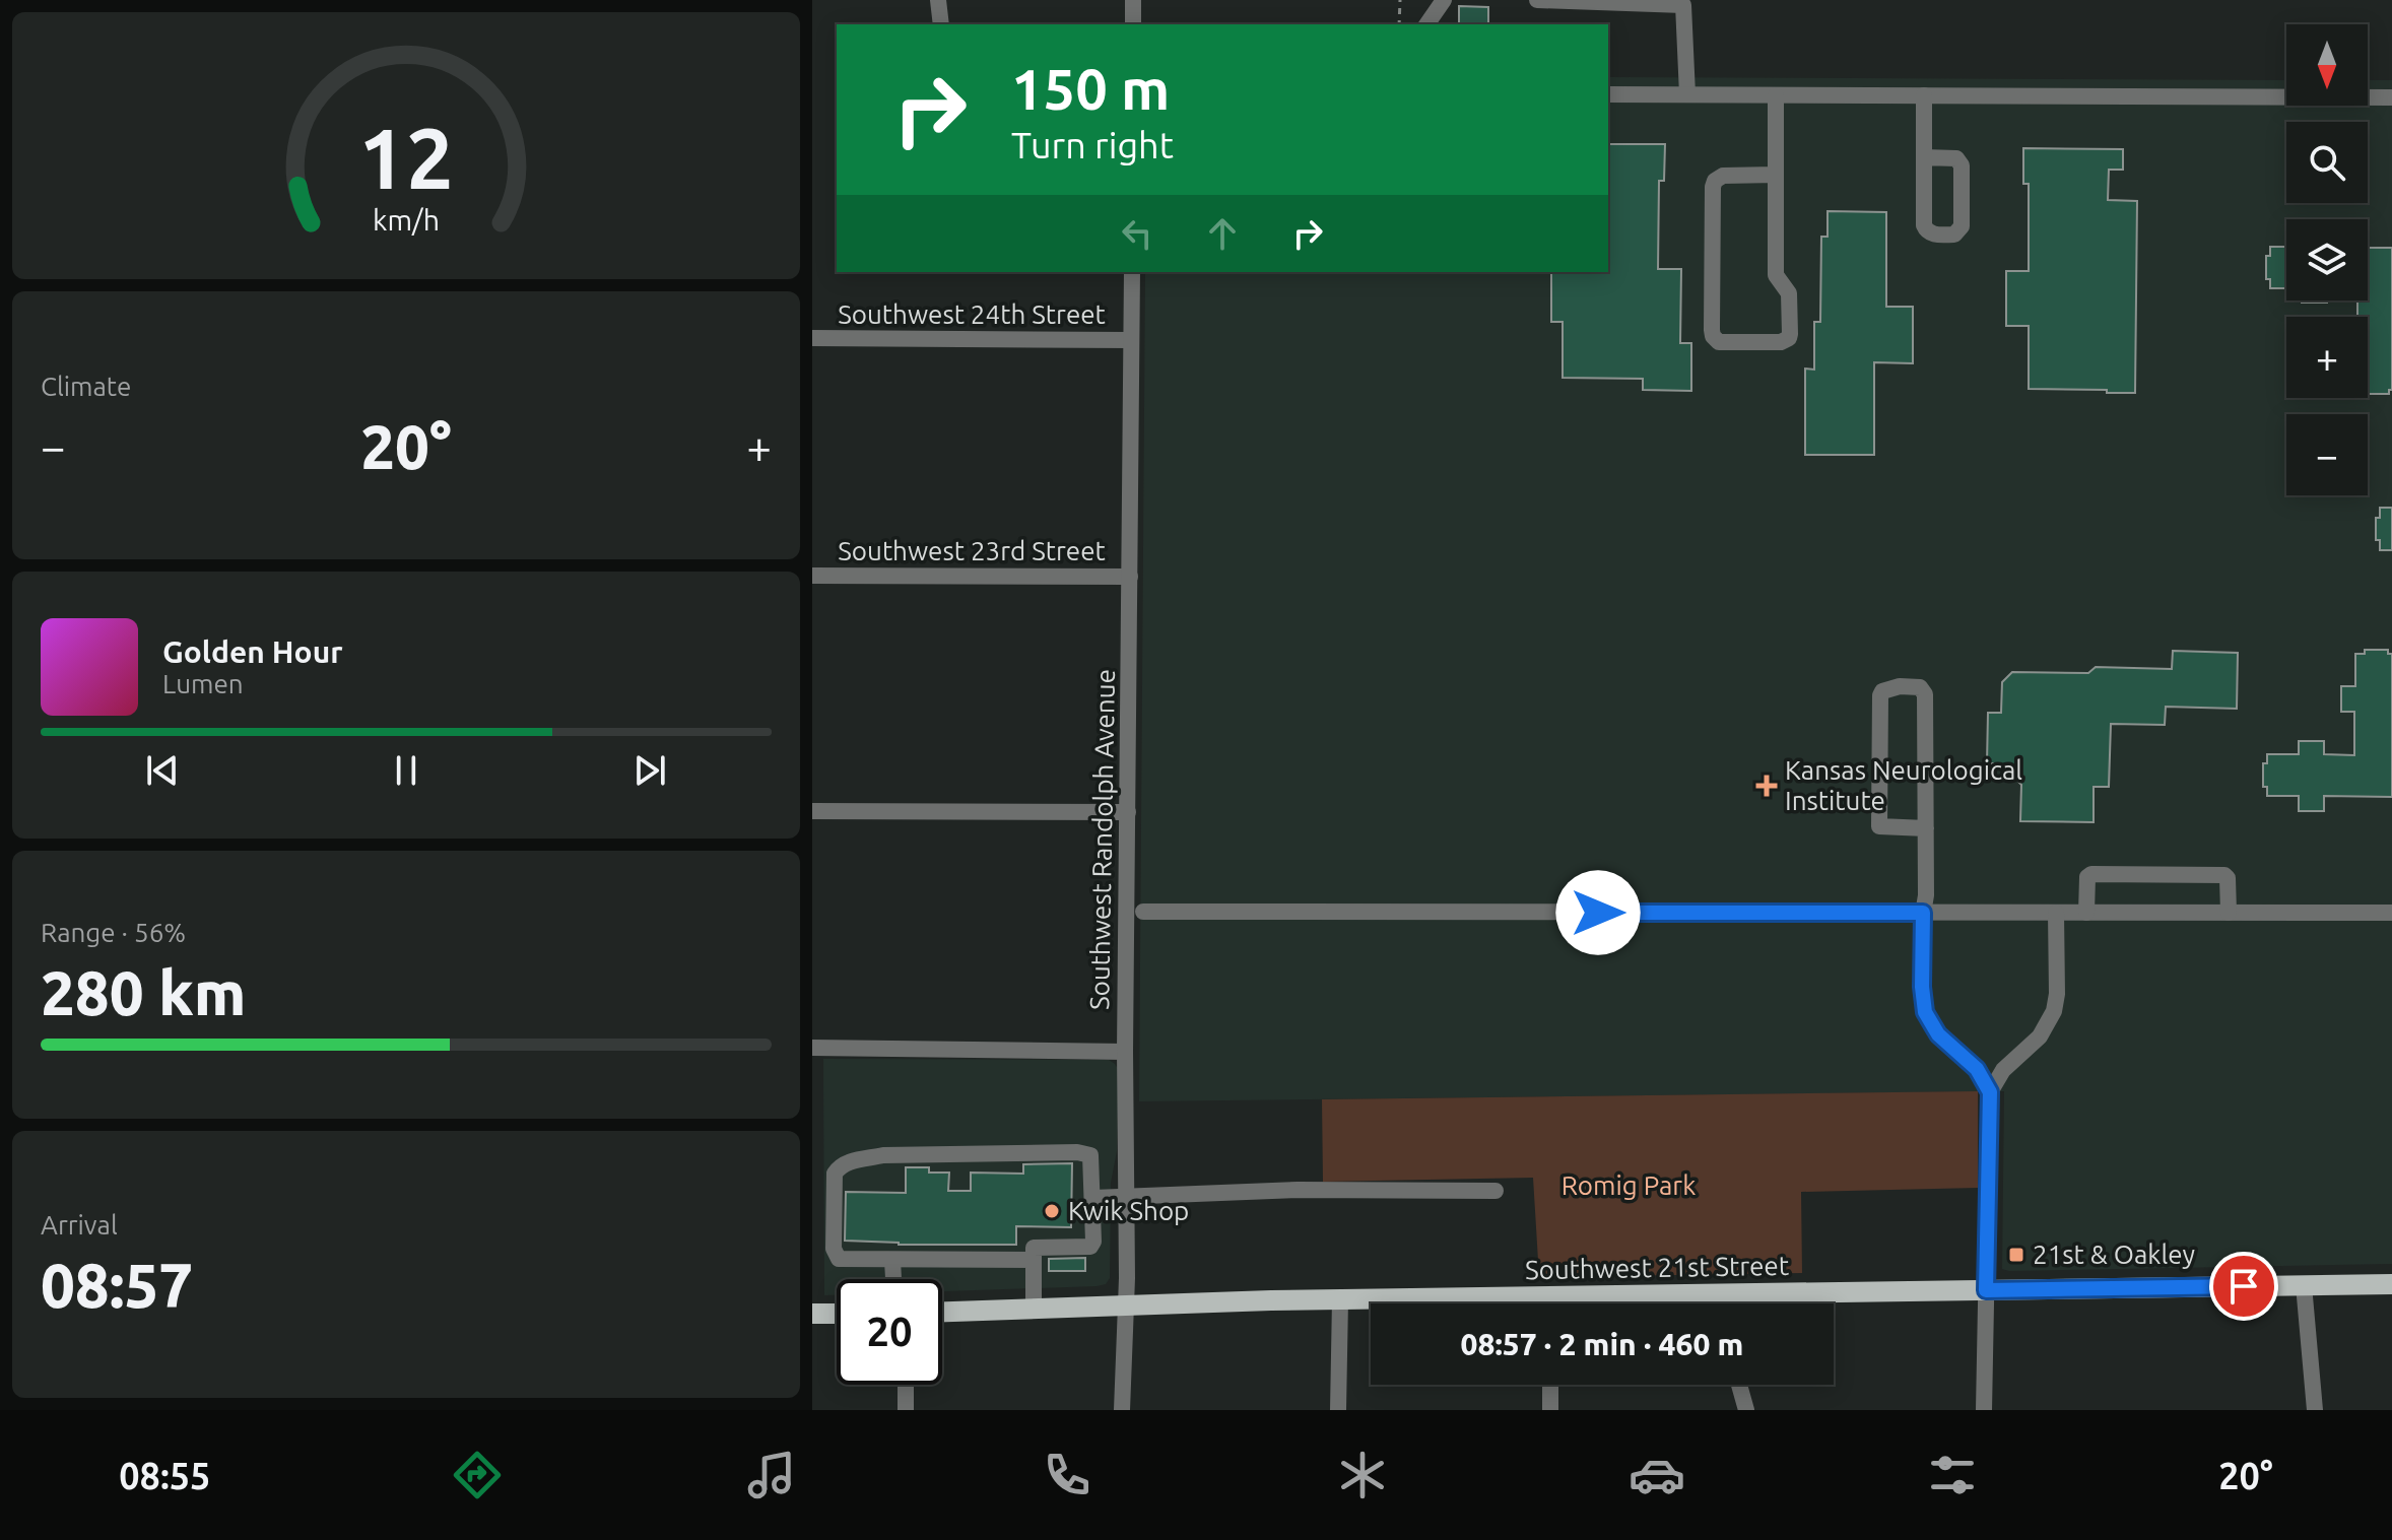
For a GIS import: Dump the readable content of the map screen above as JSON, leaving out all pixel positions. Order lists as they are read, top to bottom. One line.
{"streets":{"main road":["Southwest 21st Street"],"street":["Southwest 24th Street","Southwest 23rd Street","Southwest Randolph Avenue"]},"crossings":[["Southwest 24th Street","Southwest Randolph Avenue"],["Southwest 23rd Street","Southwest Randolph Avenue"],["Southwest Randolph Avenue","Southwest 21st Street"]],"parks":["Romig Park"],"places":{"health":["Kansas Neurological Institute"],"other":["Kwik Shop"],"transit":["21st & Oakley"]},"north":"bottom","page":{"map_buttons":["+","−"],"turn":["150 m","Turn right"],"tile":["Climate",["Range · 56%","280 km"],["Arrival","08:57"]],"heat":["−","20°","+"],"song":["Golden Hour","Lumen"],"limit":"20","trip":"08:57 · 2 min · 460 m","tabs":["08:55","20°"],"gauge":["12","km/h"]}}
